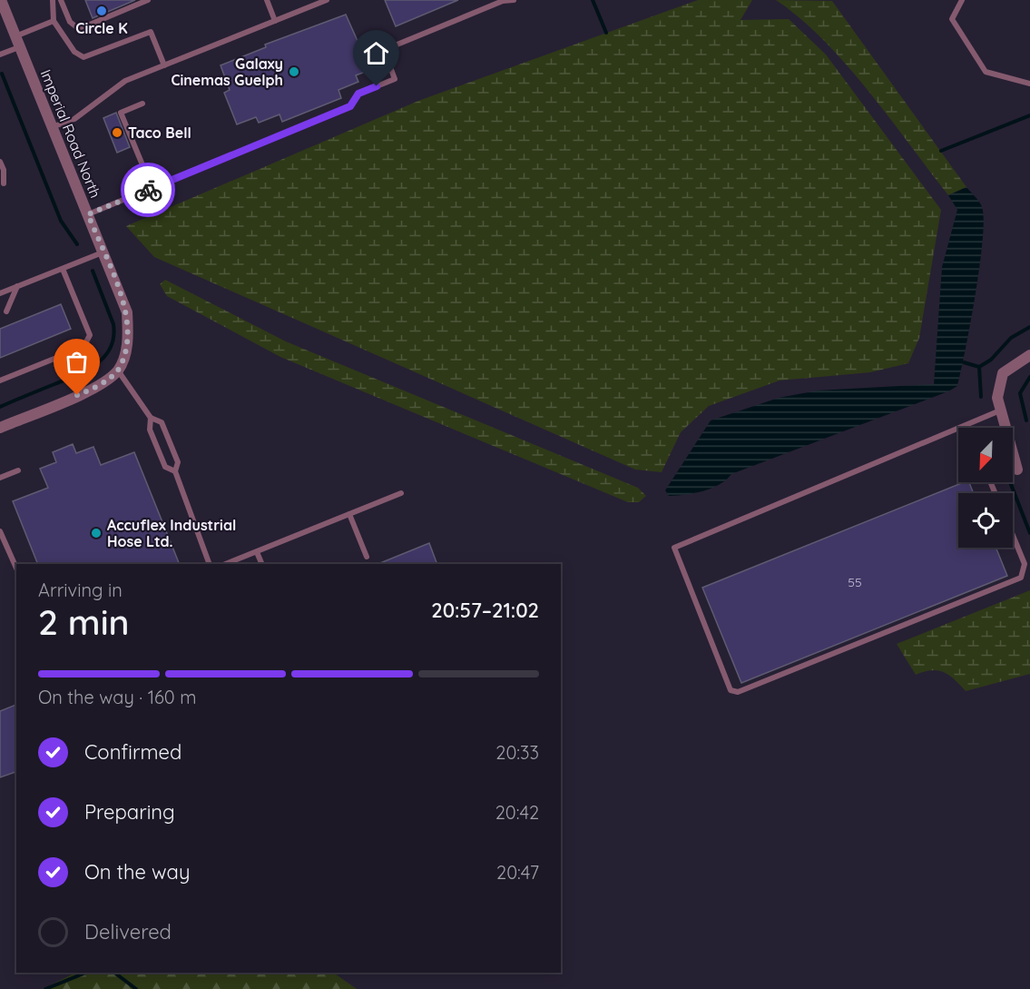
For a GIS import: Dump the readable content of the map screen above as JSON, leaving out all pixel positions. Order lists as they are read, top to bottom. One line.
{"streets":{"street":["Imperial Road North"]},"places":["Circle K","Galaxy Cinemas Guelph","Taco Bell","Accuflex Industrial Hose Ltd."],"house_numbers":["55"],"north":"bottom left","page":{"heading":["2 min","Arriving in","20:57–21:02"],"bar":"On the way · 160 m","list":[["Confirmed","20:33"],["Preparing","20:42"],["On the way","20:47"],"Delivered"]}}
